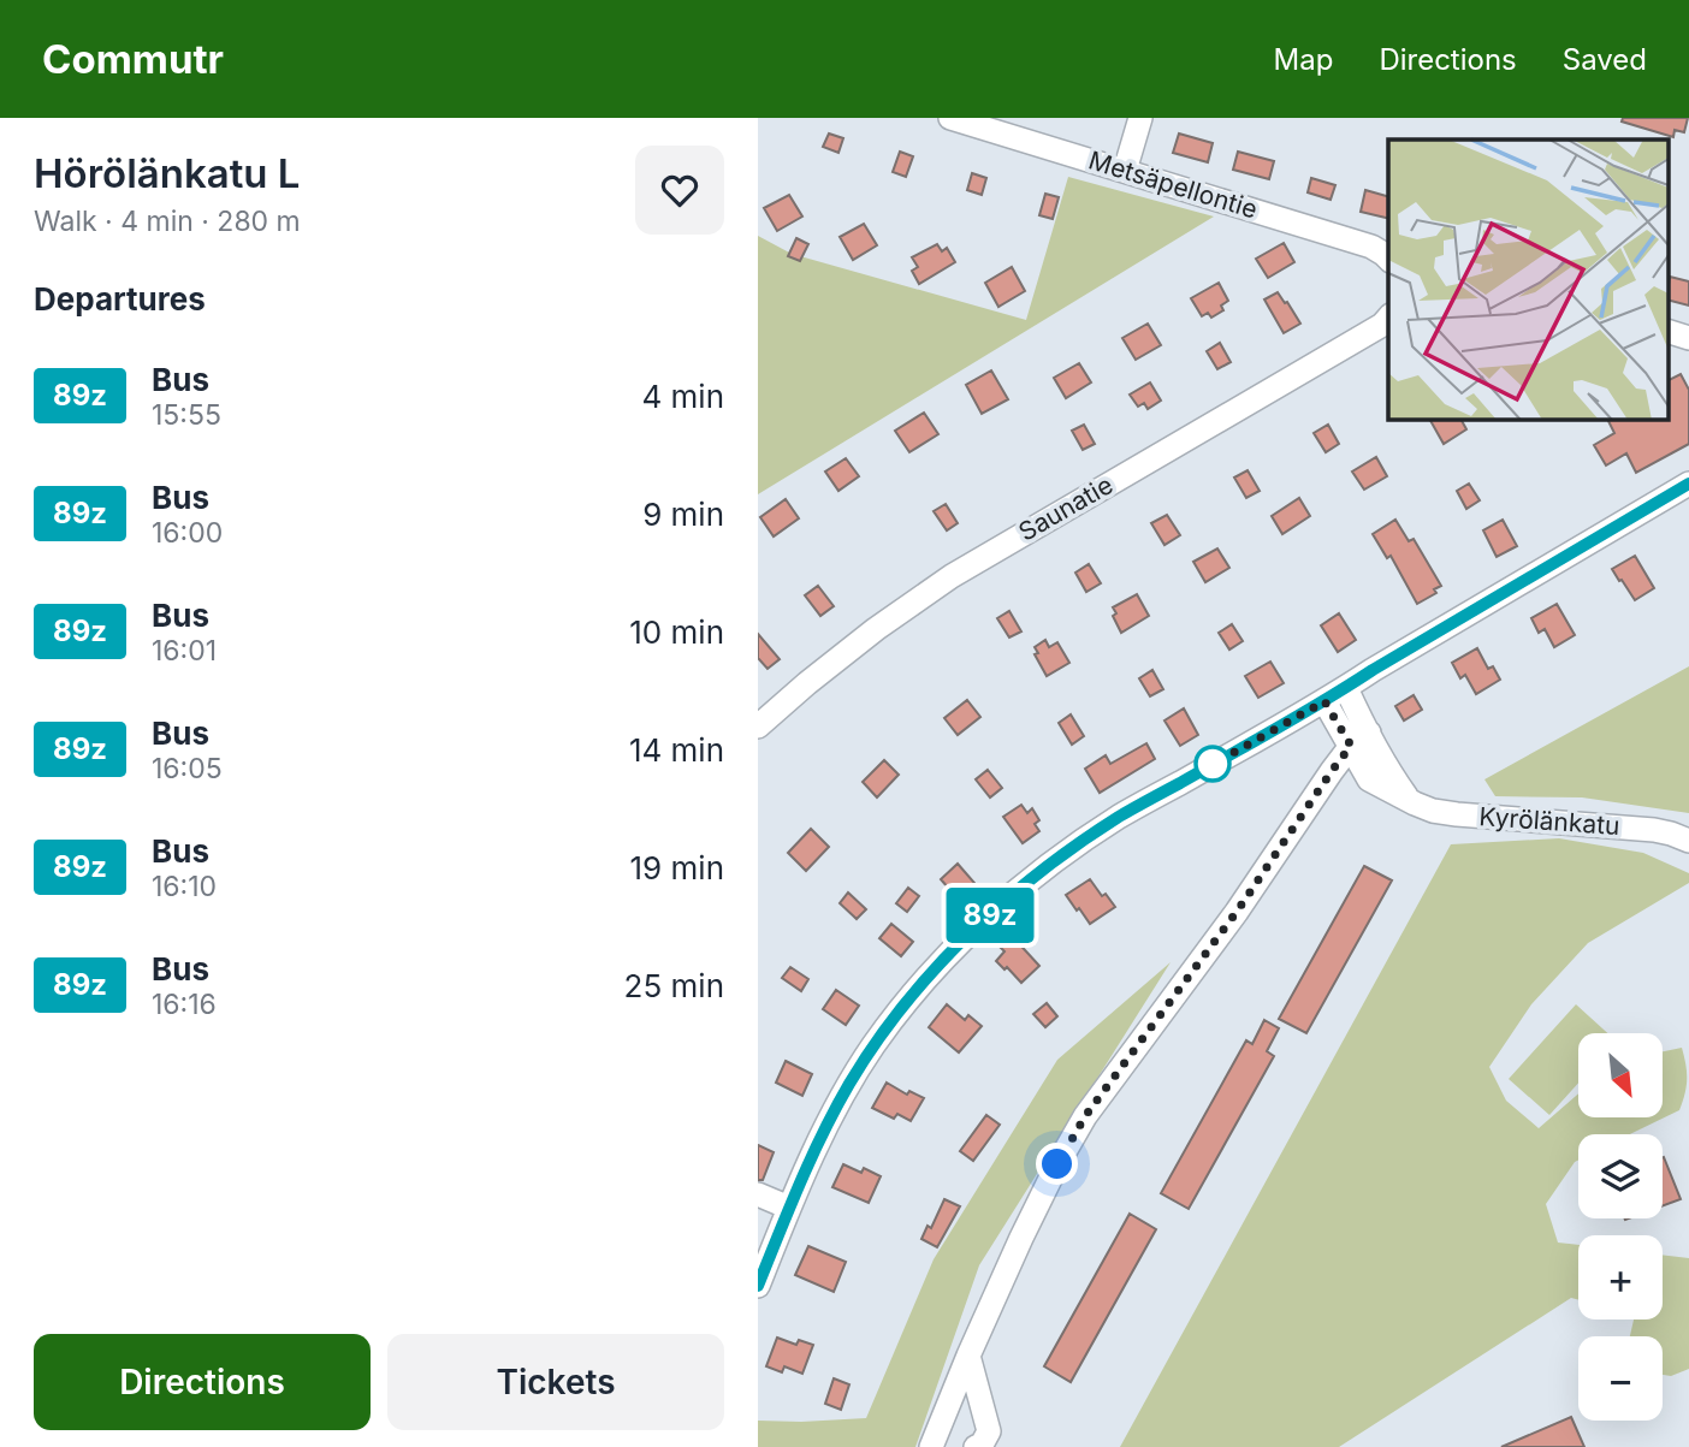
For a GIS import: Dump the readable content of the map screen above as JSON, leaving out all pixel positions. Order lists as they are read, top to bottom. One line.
{"streets":{"street":["Metsäpellontie","Saunatie","Kyrölänkatu"]},"lines":["bus line 89z"],"north":"bottom right","page":{"header":"Commutr","nav":["Map","Directions","Saved"],"heading":[["Hörölänkatu L","Walk · 4 min · 280 m"],"Departures"],"on_map":"89z","list":[{"mark":"89z","name":"Bus","note":"15:55","value":"4 min"},{"mark":"89z","name":"Bus","note":"16:00","value":"9 min"},{"mark":"89z","name":"Bus","note":"16:01","value":"10 min"},{"mark":"89z","name":"Bus","note":"16:05","value":"14 min"},{"mark":"89z","name":"Bus","note":"16:10","value":"19 min"},{"mark":"89z","name":"Bus","note":"16:16","value":"25 min"}],"map_buttons":["+","−"],"buttons":["Directions","Tickets"]}}
